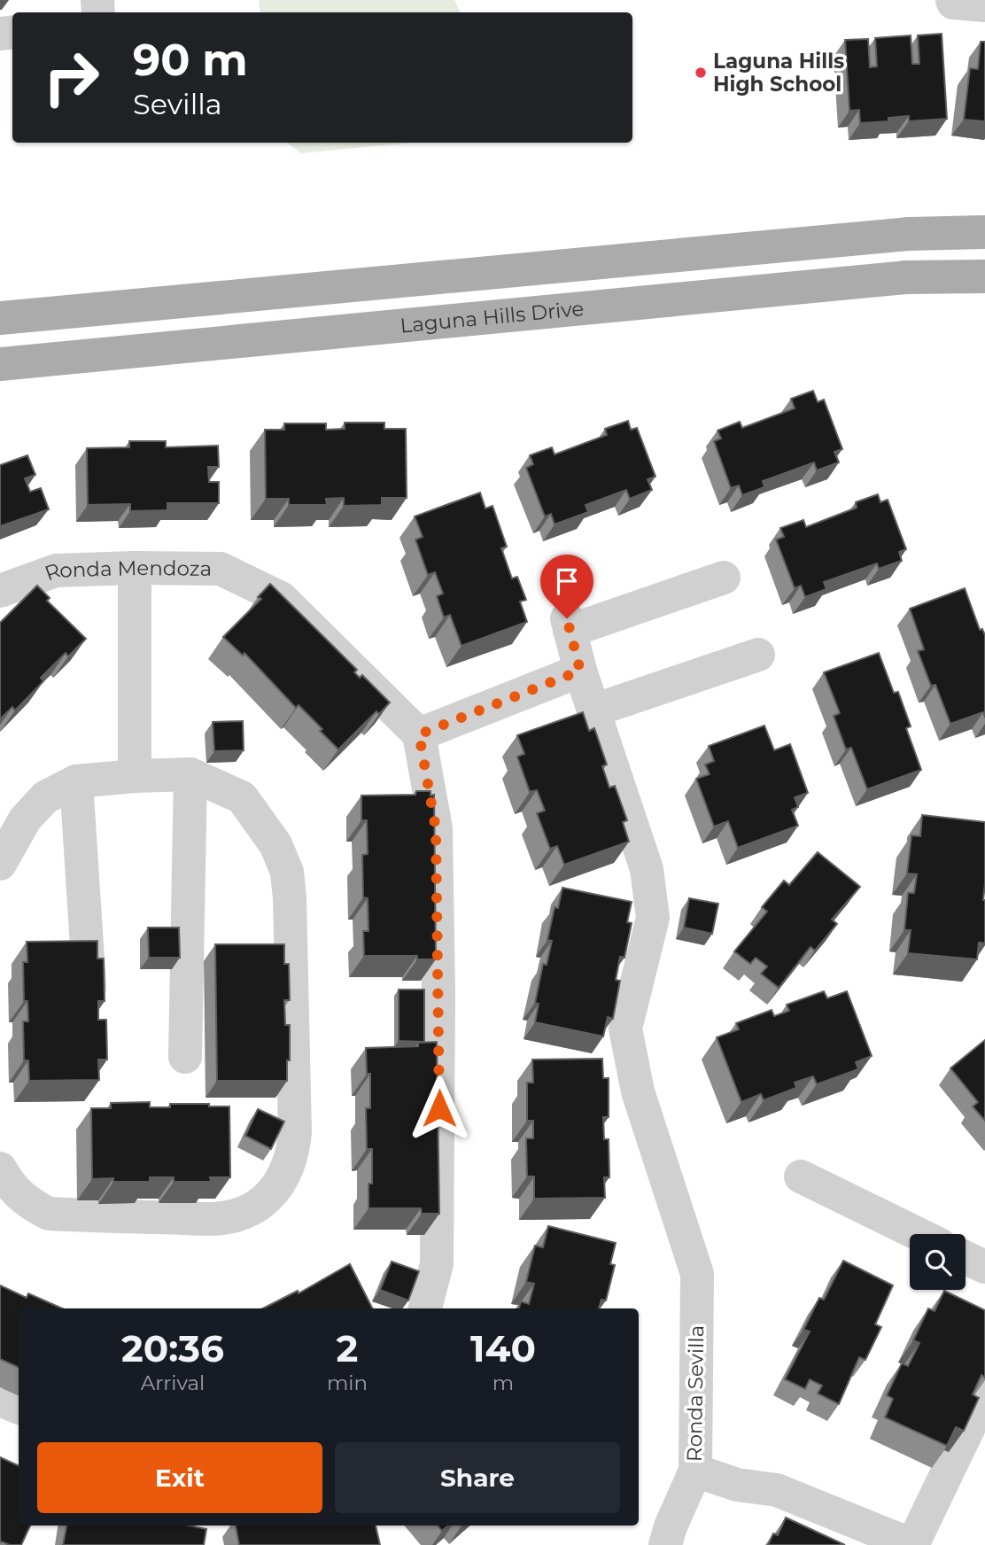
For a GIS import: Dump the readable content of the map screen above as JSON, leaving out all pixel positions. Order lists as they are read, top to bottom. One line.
{"streets":{"main road":["Laguna Hills Drive"],"street":["Ronda Mendoza","Ronda Sevilla"]},"places":["Laguna Hills High School"],"page":{"turn":["90 m","Sevilla"],"eta":["20:36","Arrival","2","min","140","m"],"buttons":["Exit","Share"]}}
